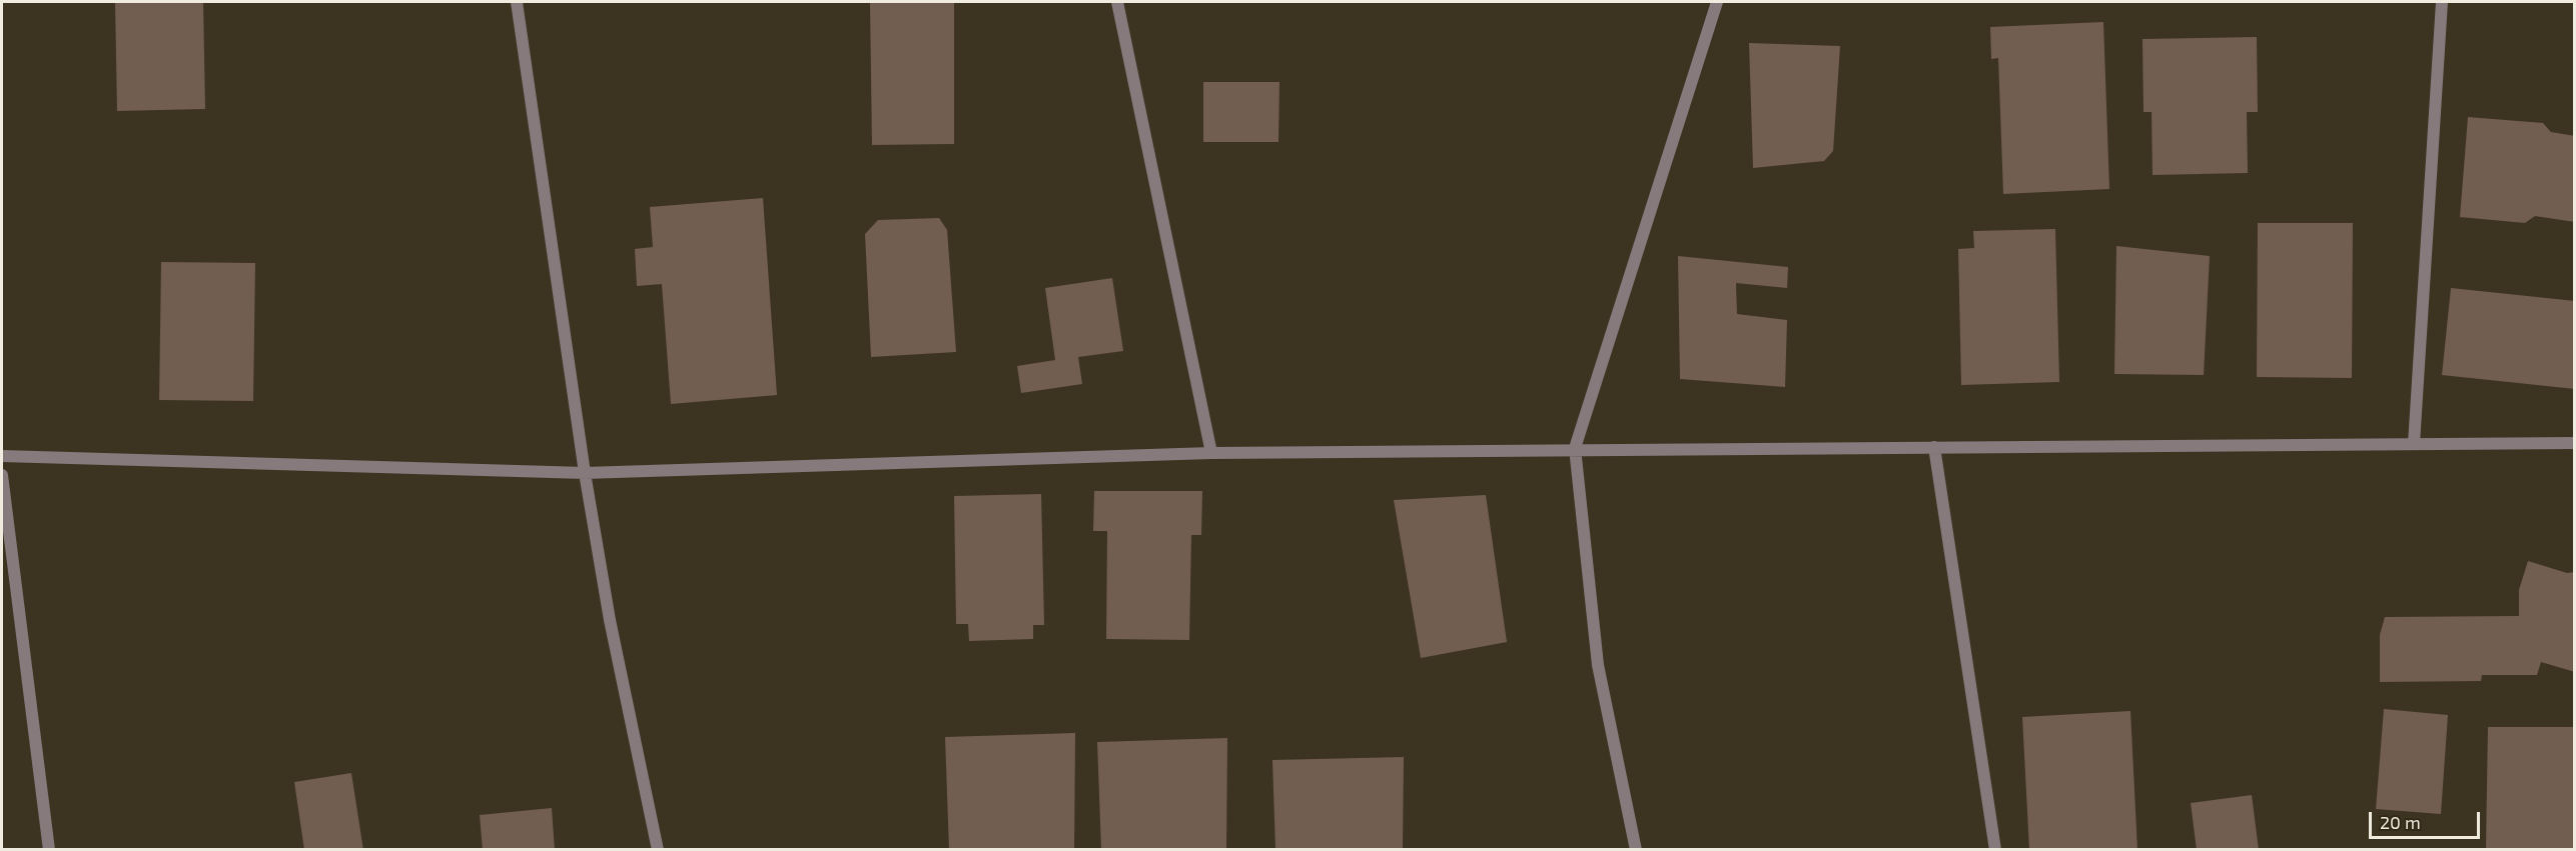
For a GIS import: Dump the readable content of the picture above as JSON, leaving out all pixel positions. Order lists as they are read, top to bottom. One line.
{"scale_bar":"20 m"}
